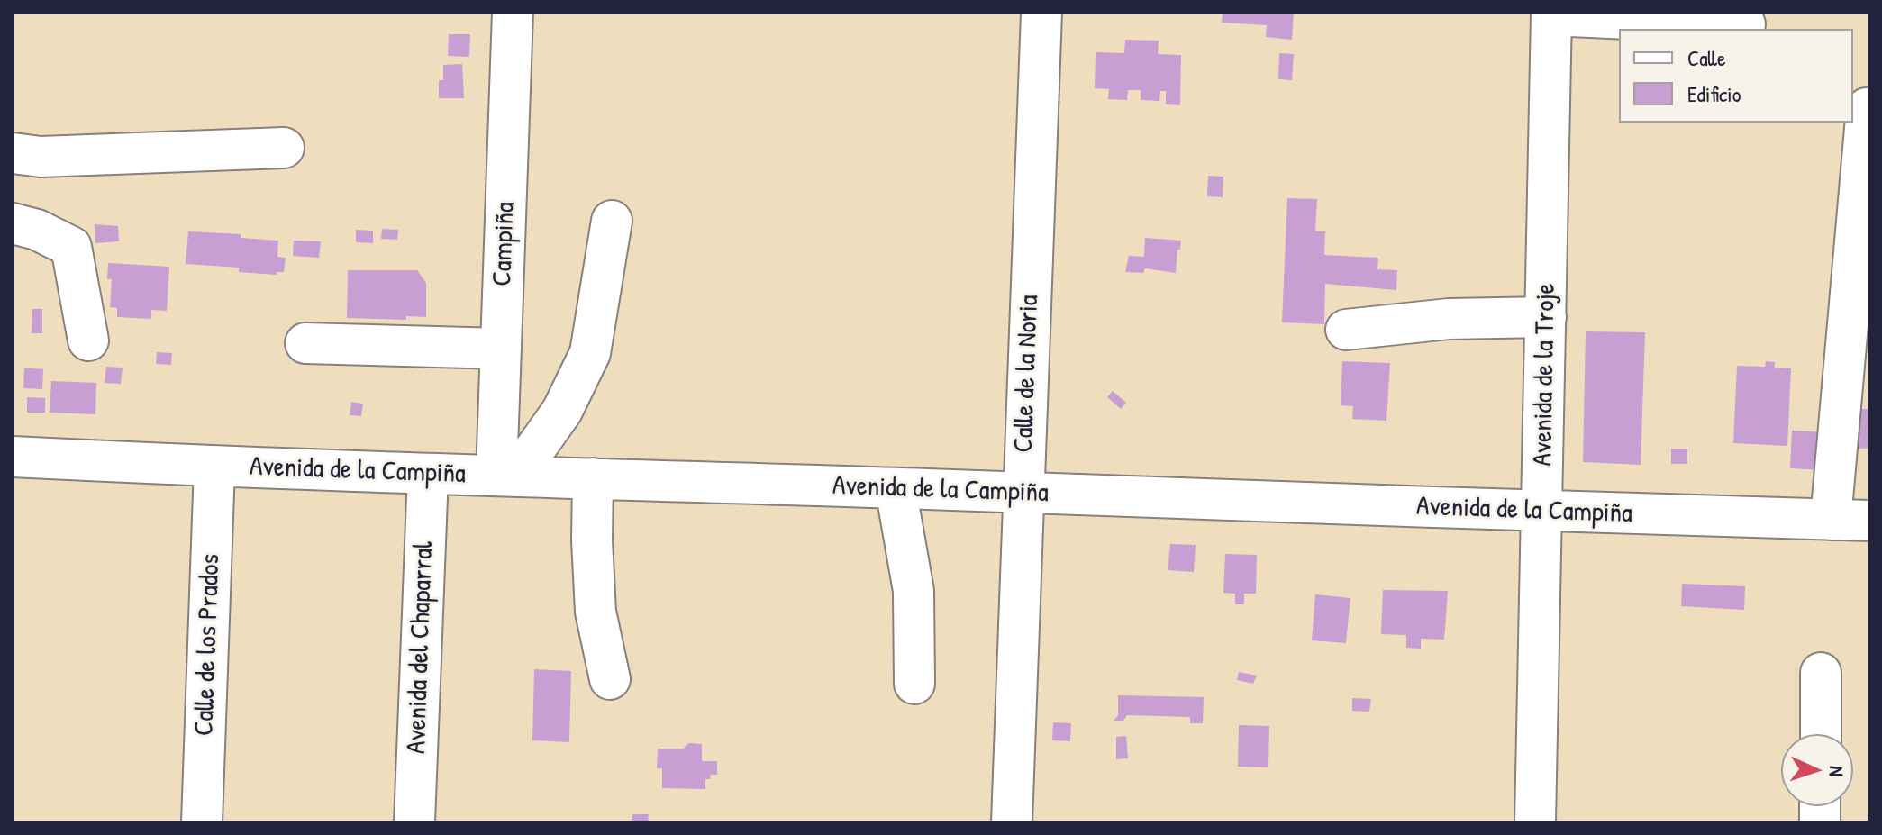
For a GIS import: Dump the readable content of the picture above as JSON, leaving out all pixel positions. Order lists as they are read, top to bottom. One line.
{"streets":{"street":["Campiña","Calle de la Noria","Avenida de la Troje","Avenida de la Campiña","Calle de los Prados","Avenida del Chaparral"]},"crossings":[["Campiña","Avenida de la Campiña"],["Calle de la Noria","Avenida de la Campiña"],["Avenida de la Troje","Avenida de la Campiña"],["Avenida de la Campiña","Calle de los Prados"],["Avenida de la Campiña","Avenida del Chaparral"]],"legend":["Calle","Edificio"],"north":"right"}
